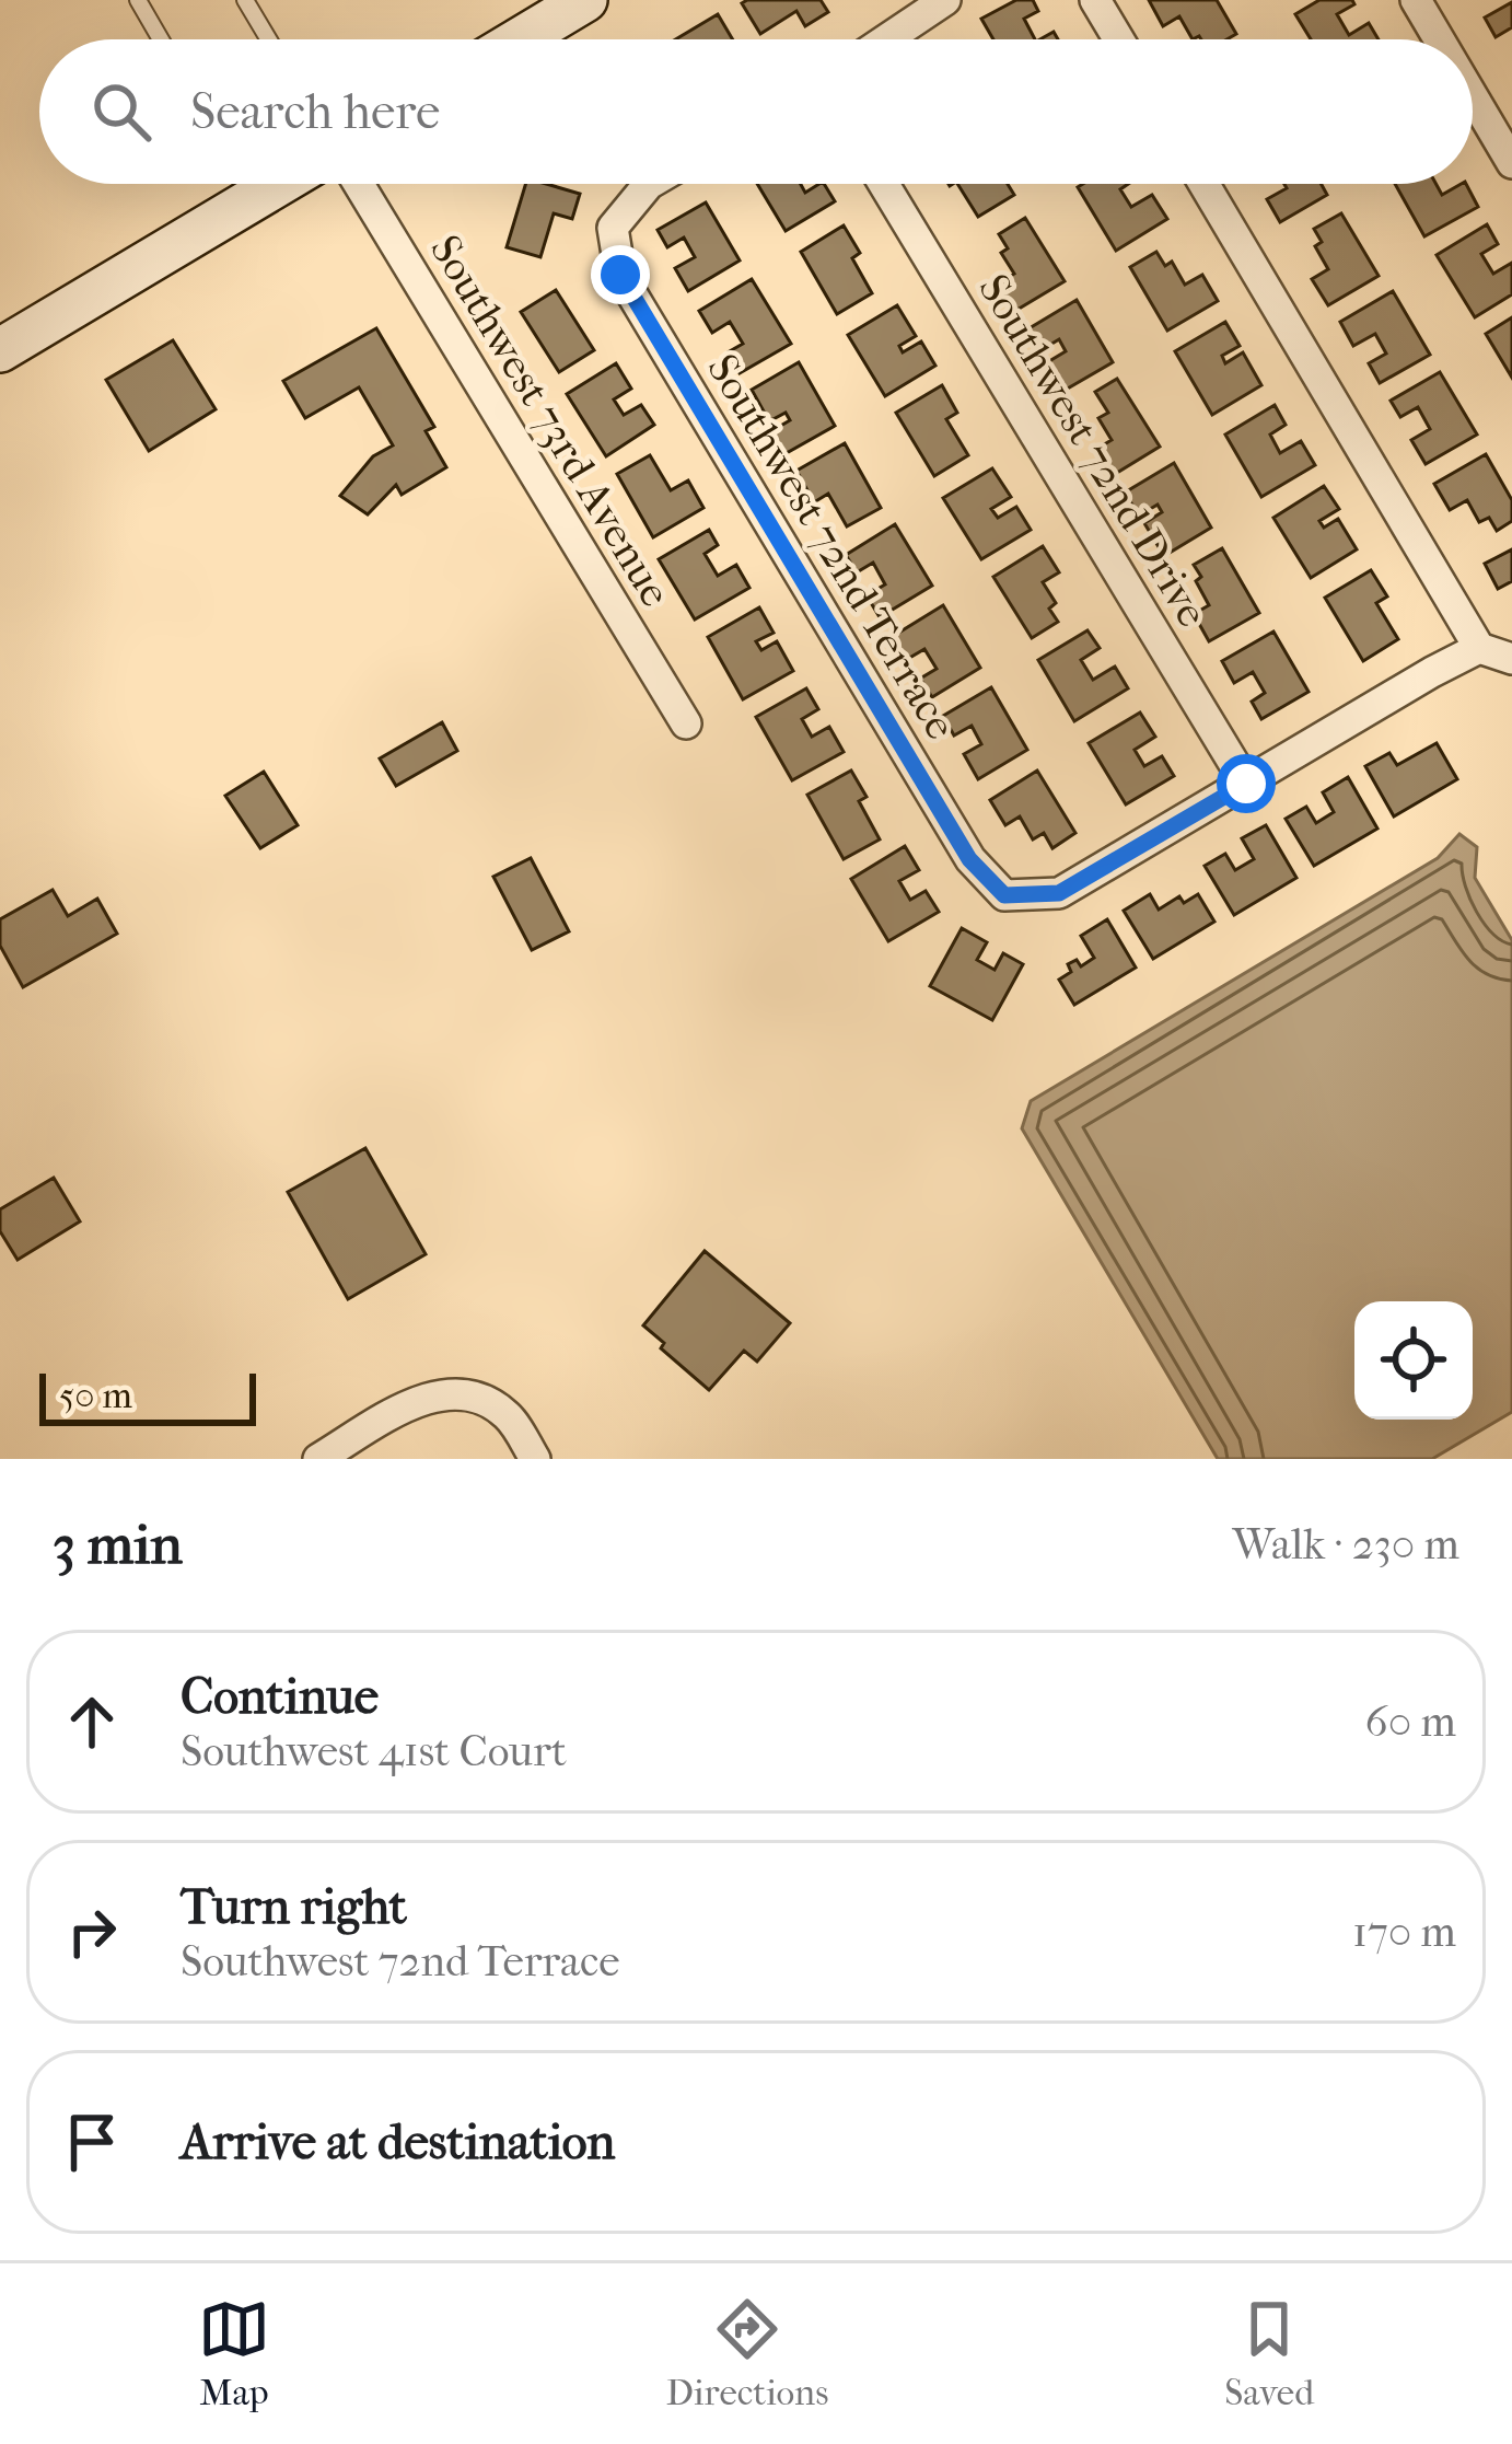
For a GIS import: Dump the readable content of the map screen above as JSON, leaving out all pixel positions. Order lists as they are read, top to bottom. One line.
{"streets":{"street":["Southwest 73rd Avenue","Southwest 72nd Drive","Southwest 72nd Terrace"]},"crossings":[["Southwest 72nd Drive","Southwest 72nd Terrace"]],"scale_bar":"50 m","page":{"search":"Search here","scale":"50 m","heading":["3 min","Walk · 230 m"],"list":[["Continue","Southwest 41st Court","60 m"],["Turn right","Southwest 72nd Terrace","170 m"],"Arrive at destination"],"nav":["Map","Directions","Saved"]}}
